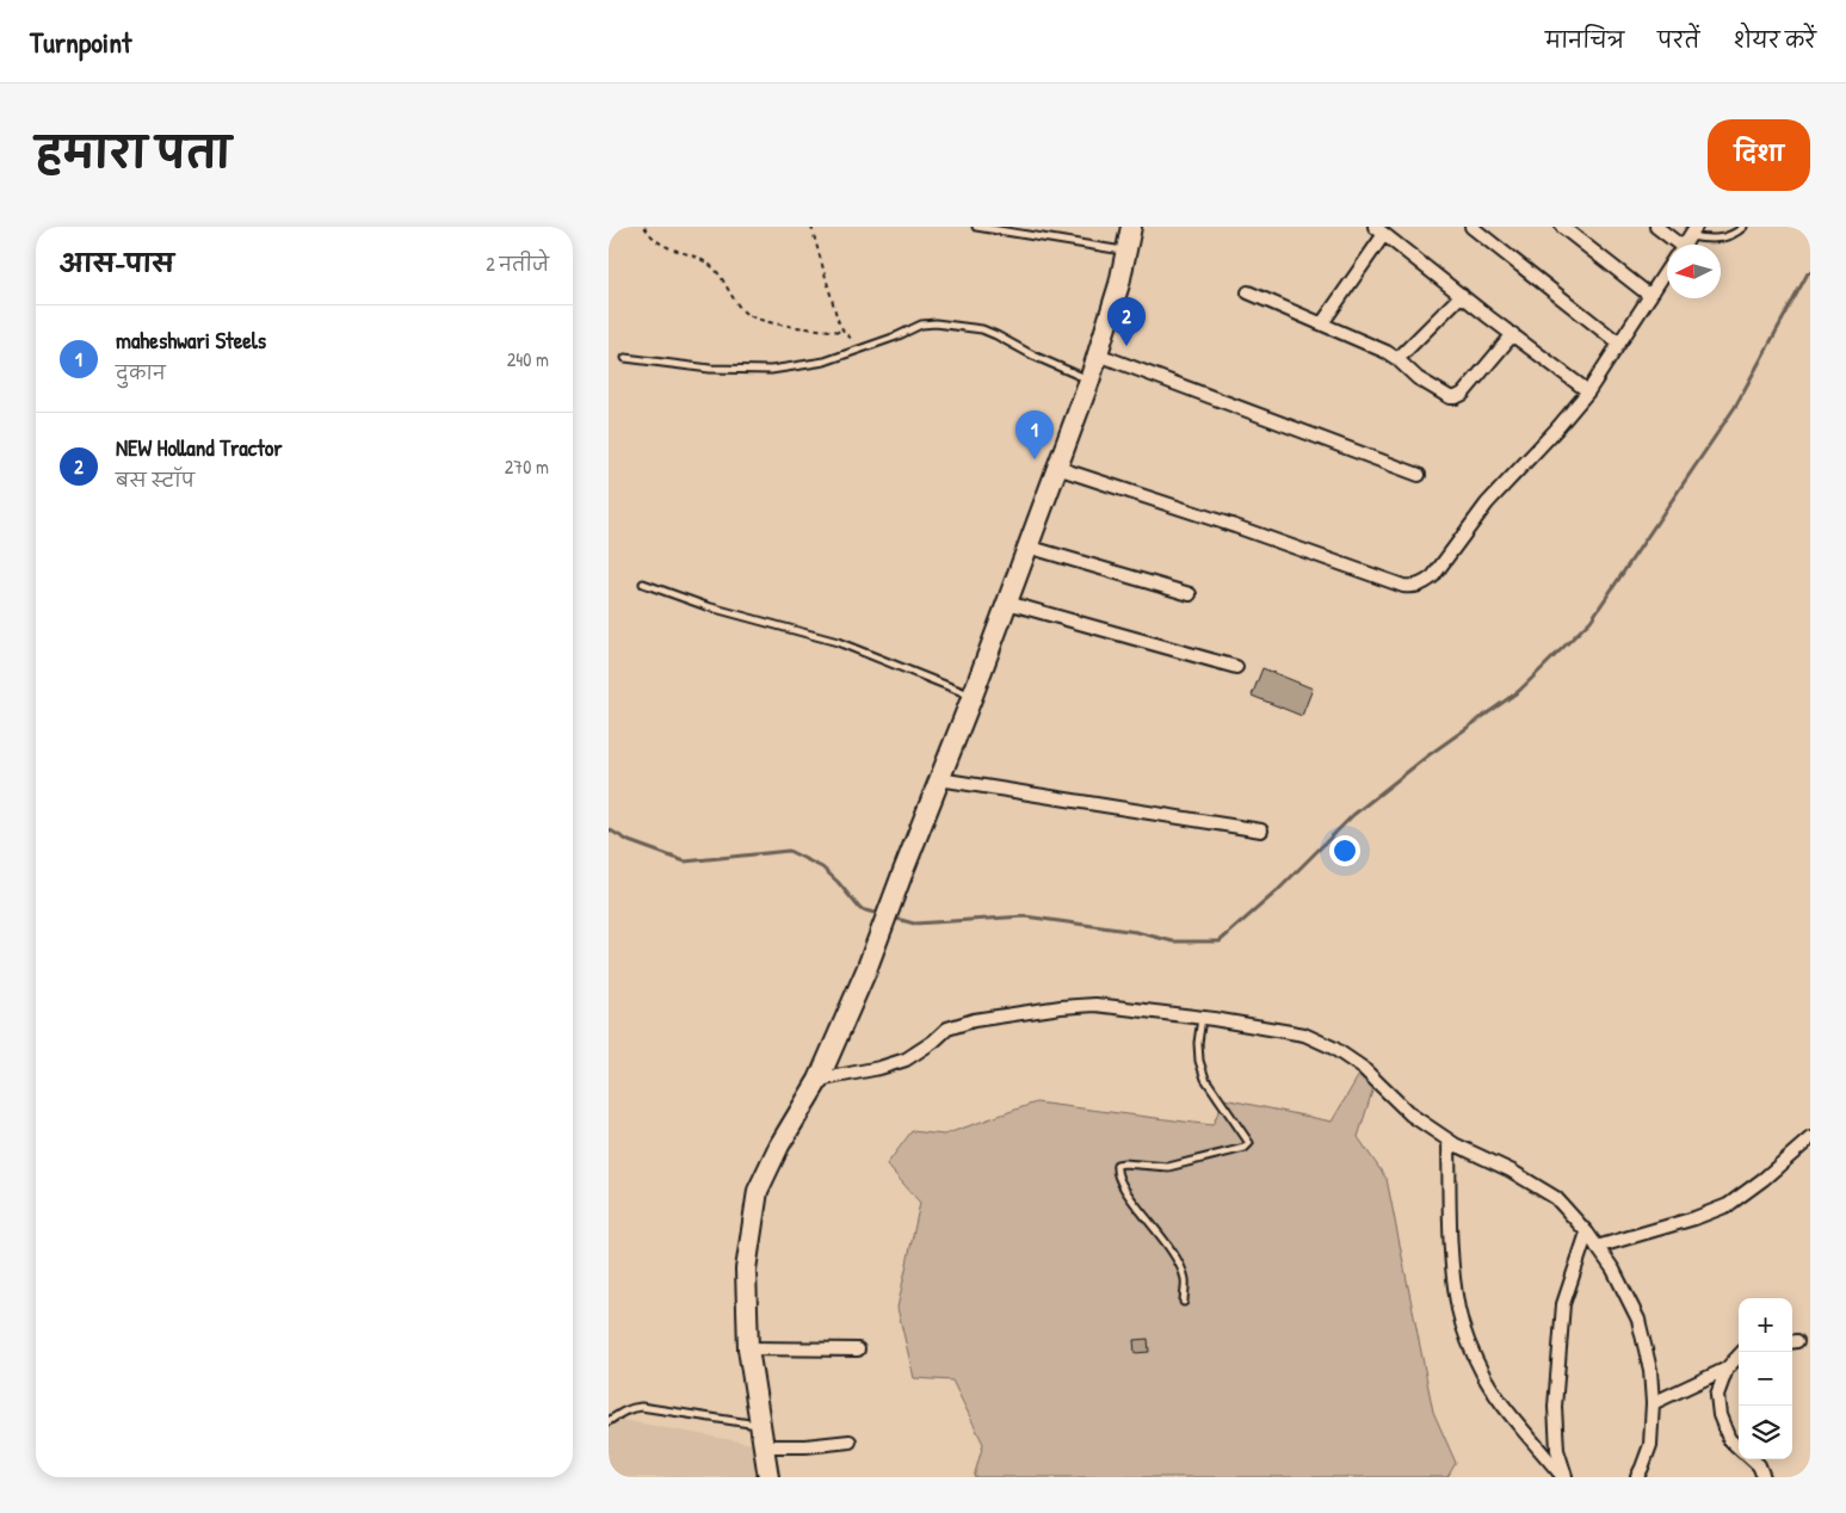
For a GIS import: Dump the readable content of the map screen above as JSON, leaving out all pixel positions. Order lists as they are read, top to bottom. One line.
{"north":"left","page":{"header":"Turnpoint","nav":["मानचित्र","परतें","शेयर करें"],"title":"हमारा पता","buttons":"दिशा","heading":["आस-पास","2 नतीजे"],"pins":["2","1"],"list":[{"mark":"1","name":"maheshwari Steels","note":"दुकान","value":"240 m"},{"mark":"2","name":"NEW Holland Tractor","note":"बस स्टॉप","value":"270 m"}],"map_buttons":["+","−"]}}
